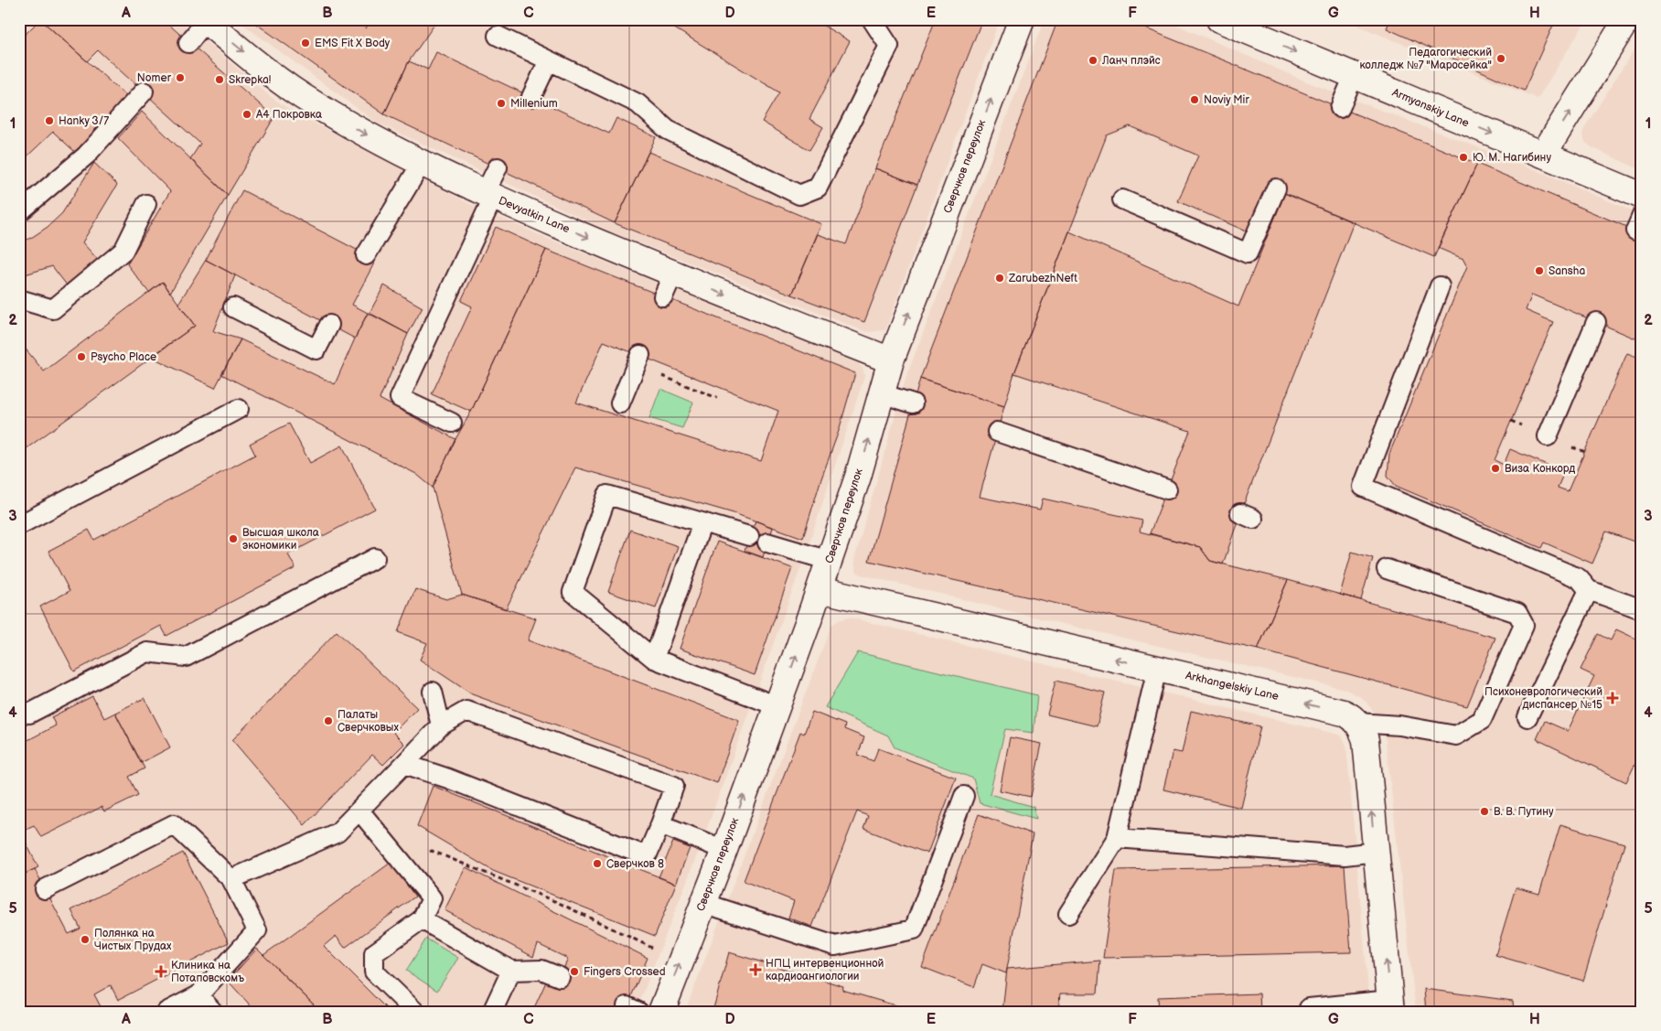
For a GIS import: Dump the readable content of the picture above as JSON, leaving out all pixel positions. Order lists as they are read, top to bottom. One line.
{"streets":{"street":["Armyanskiy Lane","Сверчков переулок","Devyatkin Lane","Arkhangelskiy Lane"]},"crossings":[["Сверчков переулок","Devyatkin Lane"],["Сверчков переулок","Arkhangelskiy Lane"]],"one_way":["Armyanskiy Lane","Сверчков переулок","Devyatkin Lane","Arkhangelskiy Lane"],"places":{"other":["EMS Fit X Body","Педагогический колледж №7 \"Маросейка\"","Ланч плэйс","Nomer","Skrepka!","Noviy Mir","Millenium","А4 Покровка","Hanky 3/7","Ю. М. Нагибину","Sansha","ZarubezhNeft","Psycho Place","Виза Конкорд","Высшая школа экономики","Палаты Сверчковых","В. В. Путину","Сверчков 8","Полянка на Чистых Прудах","Fingers Crossed"],"health":["Психоневрологический диспансер №15","НПЦ интервенционной кардиоангиологии","Клиника на Потаповскомъ"]},"grid":{"columns":["A","B","C","D","E","F","G","H"],"rows":["1","2","3","4","5"]}}
